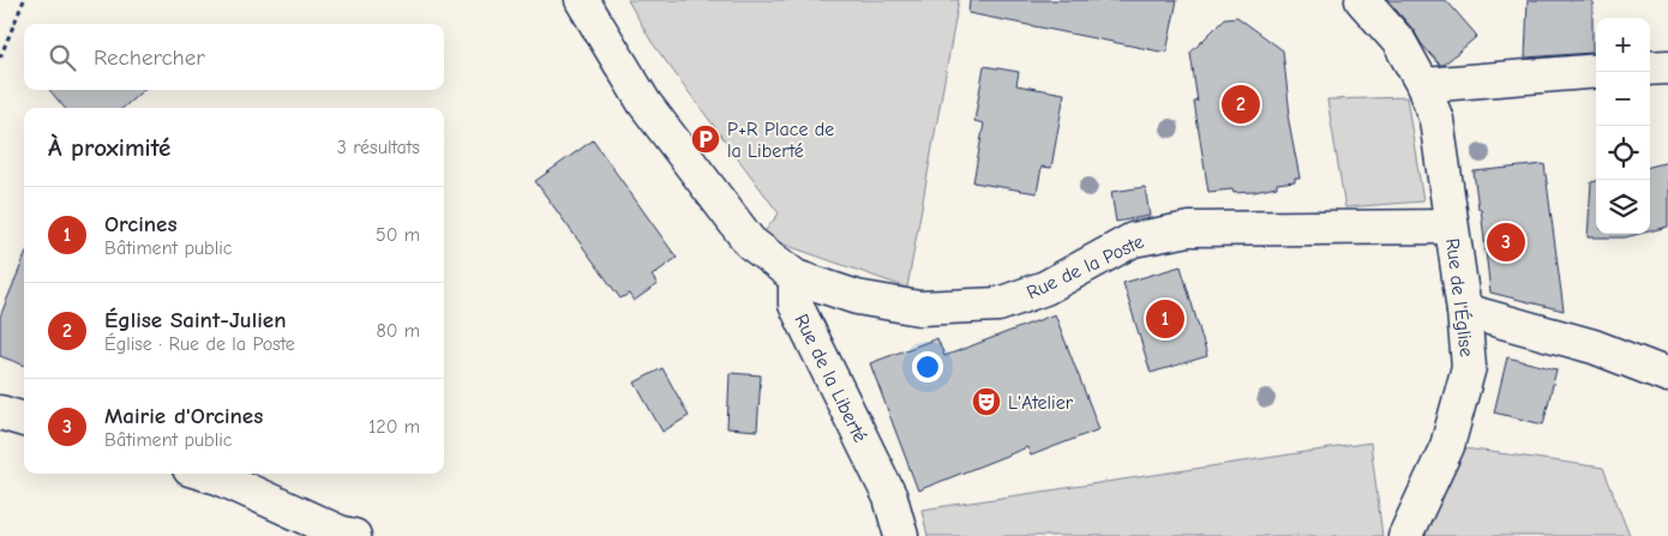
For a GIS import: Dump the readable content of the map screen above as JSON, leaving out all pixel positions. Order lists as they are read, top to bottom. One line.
{"streets":{"street":["Rue de la Poste","Rue de l'Église","Rue de la Liberté"]},"crossings":[["Rue de la Poste","Rue de l'Église"],["Rue de la Poste","Rue de la Liberté"]],"places":{"parking":["P+R Place de la Liberté"],"theatre":["L'Atelier"]},"page":{"map_buttons":["+","−"],"search":"Rechercher","pins":["2","3","1"],"heading":["À proximité","3 résultats"],"list":[{"mark":"1","name":"Orcines","note":"Bâtiment public","value":"50 m"},{"mark":"2","name":"Église Saint-Julien","note":"Église · Rue de la Poste","value":"80 m"},{"mark":"3","name":"Mairie d'Orcines","note":"Bâtiment public","value":"120 m"}]}}
